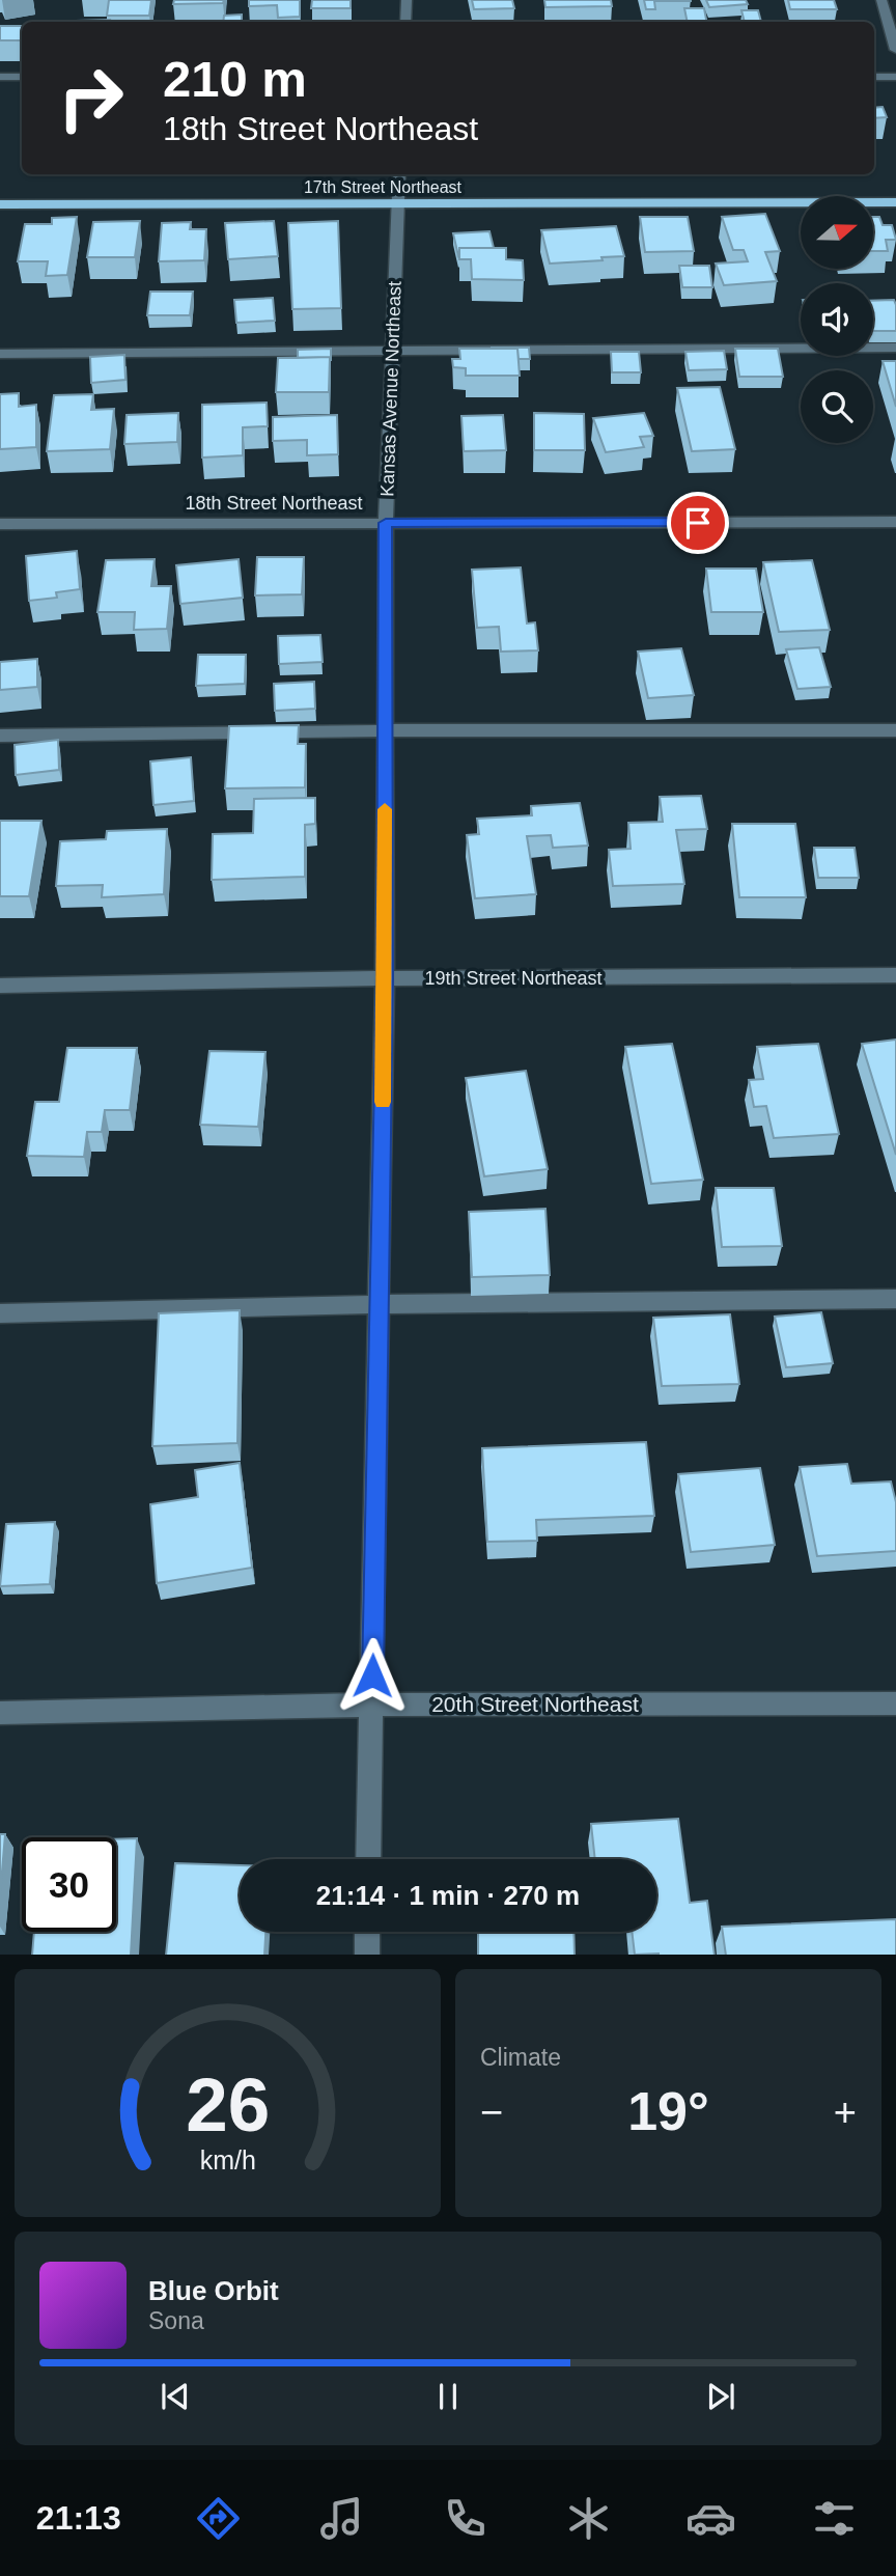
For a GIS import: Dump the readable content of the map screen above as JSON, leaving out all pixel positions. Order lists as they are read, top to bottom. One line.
{"streets":{"main road":["17th Street Northeast"],"street":["Kansas Avenue Northeast","18th Street Northeast","19th Street Northeast","20th Street Northeast"]},"crossings":[["17th Street Northeast","Kansas Avenue Northeast"],["Kansas Avenue Northeast","18th Street Northeast"],["Kansas Avenue Northeast","19th Street Northeast"],["Kansas Avenue Northeast","20th Street Northeast"]],"north":"right","page":{"turn":["210 m","18th Street Northeast"],"limit":"30","trip":"21:14 · 1 min · 270 m","tile":"Climate","heat":["−","19°","+"],"song":["Blue Orbit","Sona"],"tabs":"21:13","gauge":["26","km/h"]}}
